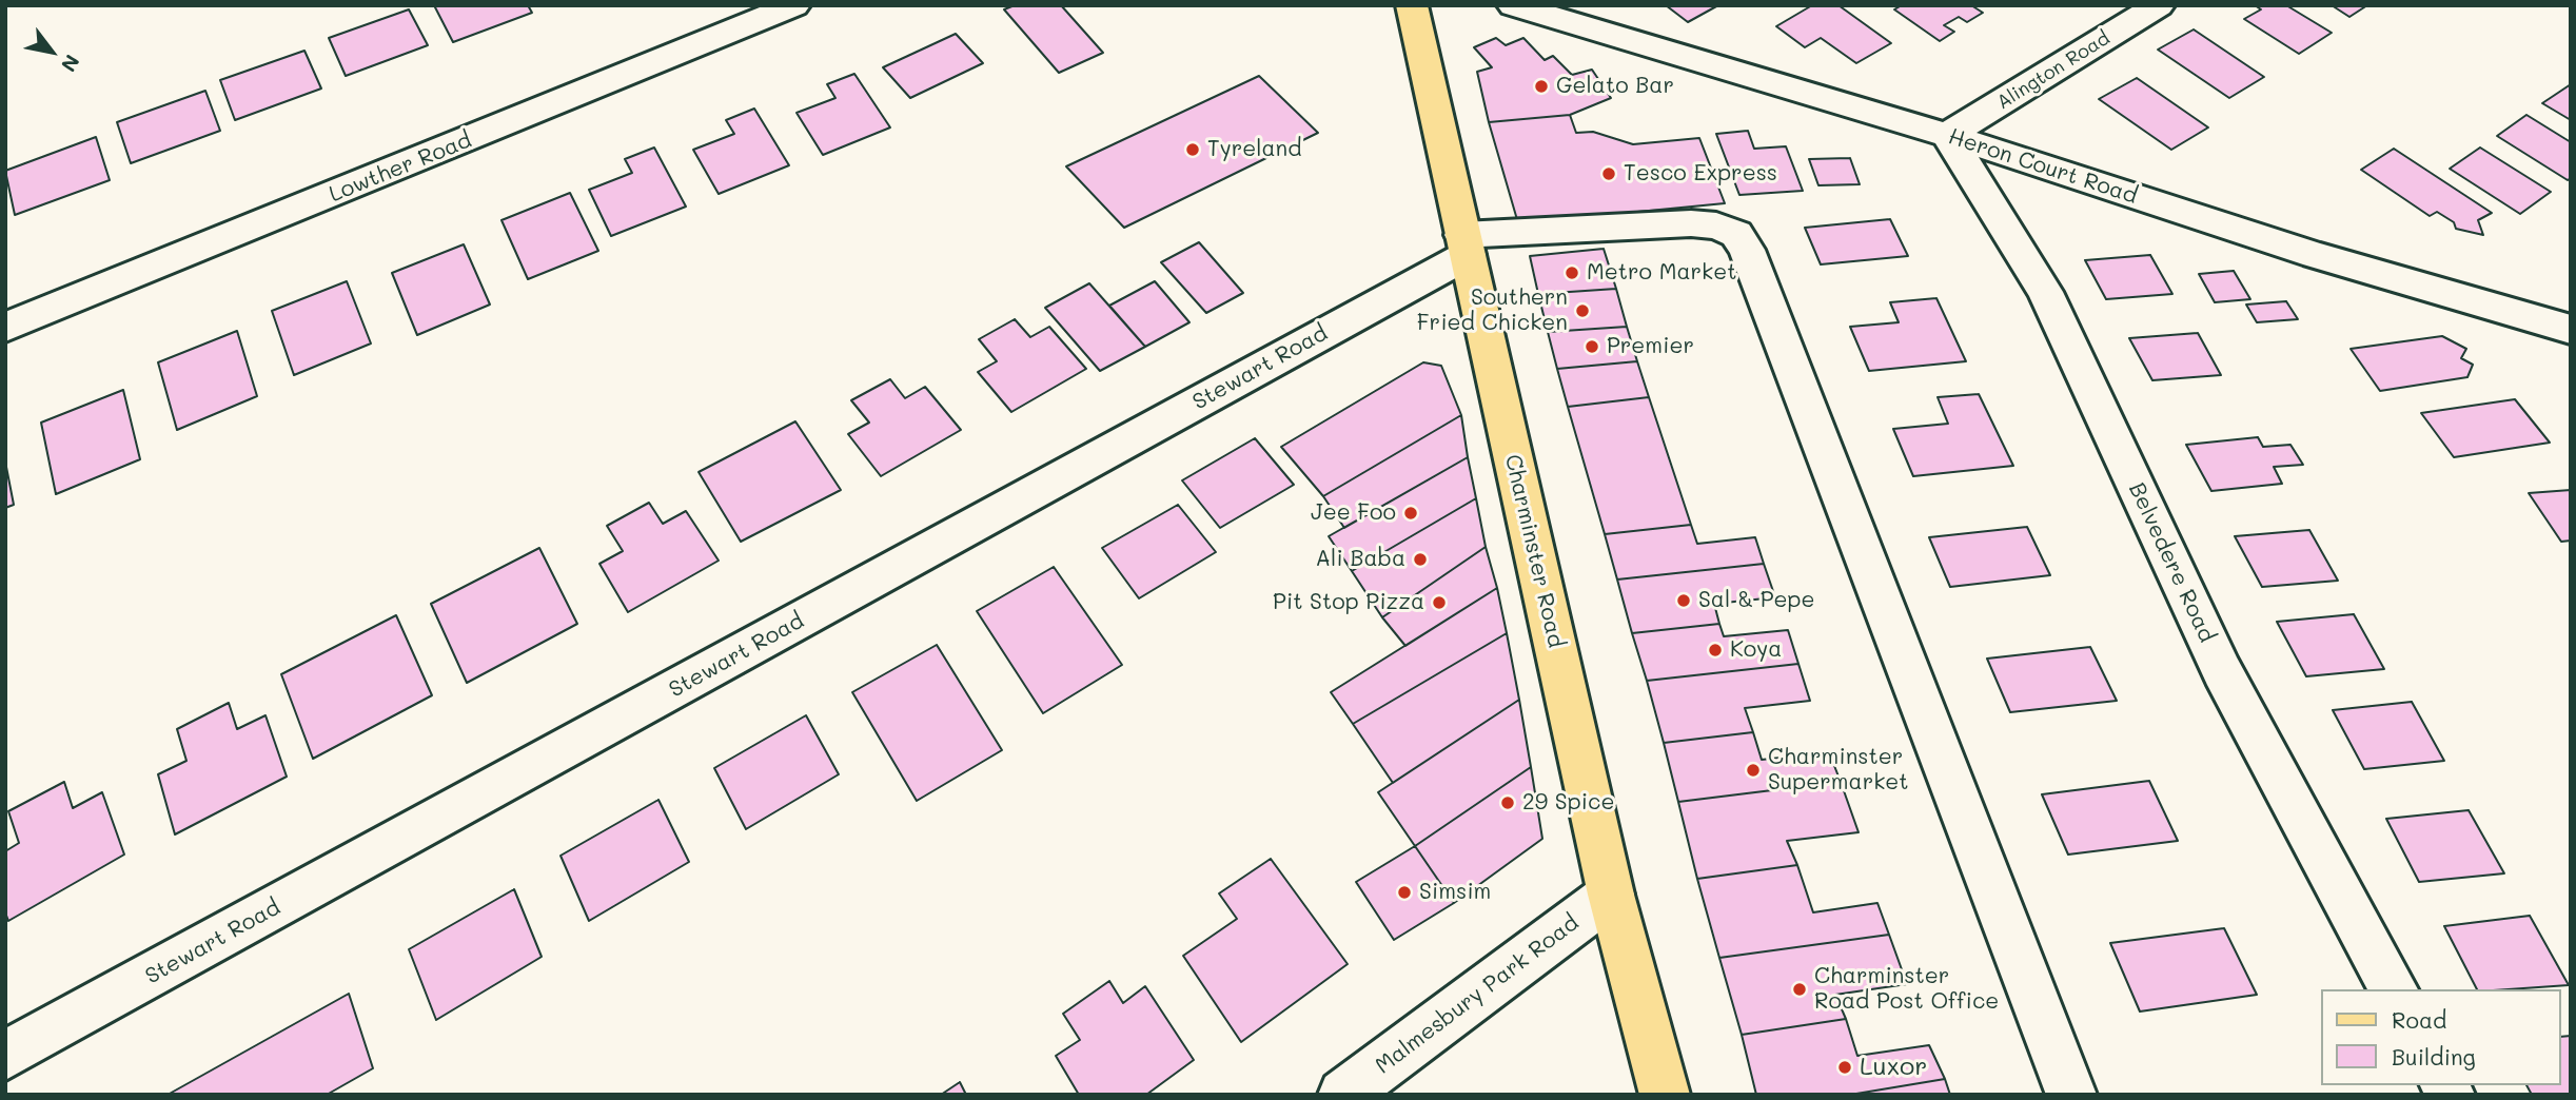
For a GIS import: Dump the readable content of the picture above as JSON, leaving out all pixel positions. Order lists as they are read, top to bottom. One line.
{"streets":{"main road":["Charminster Road"],"street":["Alington Road","Heron Court Road","Lowther Road","Stewart Road","Belvedere Road","Malmesbury Park Road"]},"crossings":[["Alington Road","Heron Court Road"],["Alington Road","Belvedere Road"],["Heron Court Road","Belvedere Road"],["Stewart Road","Charminster Road"],["Charminster Road","Malmesbury Park Road"]],"places":["Gelato Bar","Tyreland","Tesco Express","Metro Market","Southern Fried Chicken","Premier","Jee Foo","Ali Baba","Sal & Pepe","Pit Stop Pizza","Koya","Charminster Supermarket","29 Spice","Simsim","Charminster Road Post Office","Luxor"],"legend":["Road","Building"],"north":"bottom right"}
